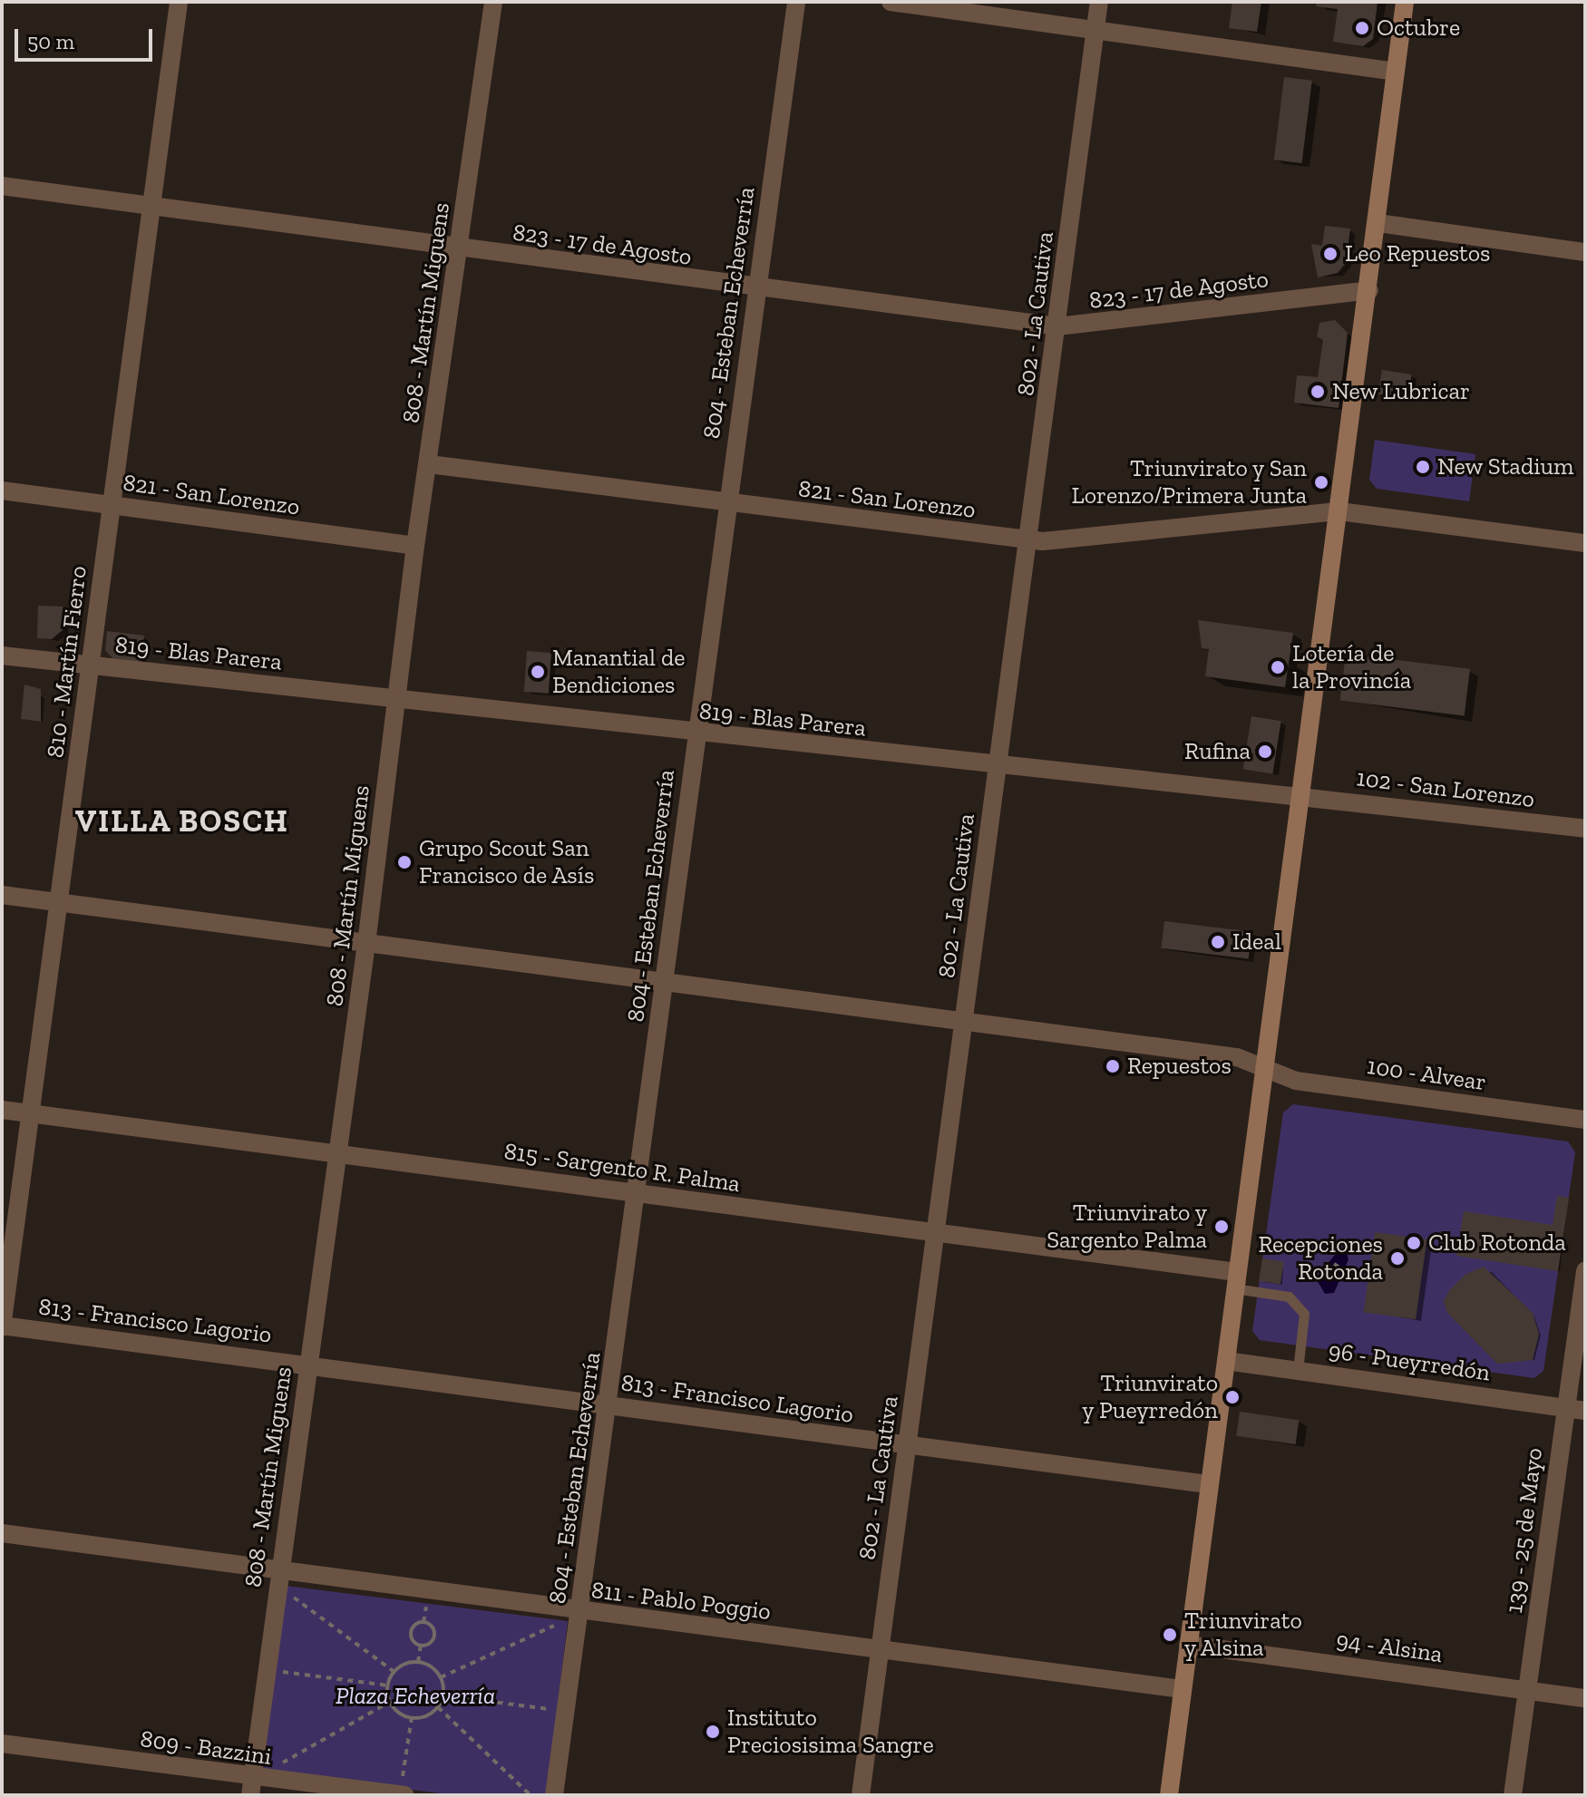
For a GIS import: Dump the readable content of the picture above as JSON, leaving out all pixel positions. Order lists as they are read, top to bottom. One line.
{"streets":{"street":["823 - 17 de Agosto","808 - Martín Miguens","804 - Esteban Echeverría","802 - La Cautiva","821 - San Lorenzo","819 - Blas Parera","810 - Martín Fierro","102 - San Lorenzo","100 - Alvear","815 - Sargento R. Palma","813 - Francisco Lagorio","96 - Pueyrredón","139 - 25 de Mayo","811 - Pablo Poggio","94 - Alsina","809 - Bazzini"]},"crossings":[["823 - 17 de Agosto","808 - Martín Miguens"],["823 - 17 de Agosto","804 - Esteban Echeverría"],["823 - 17 de Agosto","802 - La Cautiva"],["823 - 17 de Agosto","810 - Martín Fierro"],["808 - Martín Miguens","821 - San Lorenzo"],["808 - Martín Miguens","819 - Blas Parera"],["808 - Martín Miguens","100 - Alvear"],["808 - Martín Miguens","815 - Sargento R. Palma"],["808 - Martín Miguens","813 - Francisco Lagorio"],["808 - Martín Miguens","811 - Pablo Poggio"],["808 - Martín Miguens","809 - Bazzini"],["804 - Esteban Echeverría","821 - San Lorenzo"],["804 - Esteban Echeverría","819 - Blas Parera"],["804 - Esteban Echeverría","100 - Alvear"],["804 - Esteban Echeverría","815 - Sargento R. Palma"],["804 - Esteban Echeverría","813 - Francisco Lagorio"],["804 - Esteban Echeverría","811 - Pablo Poggio"],["802 - La Cautiva","821 - San Lorenzo"],["802 - La Cautiva","819 - Blas Parera"],["802 - La Cautiva","100 - Alvear"],["802 - La Cautiva","815 - Sargento R. Palma"],["802 - La Cautiva","813 - Francisco Lagorio"],["802 - La Cautiva","811 - Pablo Poggio"],["821 - San Lorenzo","810 - Martín Fierro"],["819 - Blas Parera","810 - Martín Fierro"],["819 - Blas Parera","102 - San Lorenzo"],["810 - Martín Fierro","100 - Alvear"],["810 - Martín Fierro","815 - Sargento R. Palma"],["810 - Martín Fierro","813 - Francisco Lagorio"],["96 - Pueyrredón","139 - 25 de Mayo"],["139 - 25 de Mayo","94 - Alsina"]],"districts":["VILLA BOSCH"],"parks":["Plaza Echeverría"],"places":["Octubre","Leo Repuestos","New Lubricar","New Stadium","Triunvirato y San Lorenzo/Primera Junta","Lotería de la Provincía","Manantial de Bendiciones","Rufina","Grupo Scout San Francisco de Asís","Ideal","Repuestos","Triunvirato y Sargento Palma","Club Rotonda","Recepciones Rotonda","Triunvirato y Pueyrredón","Triunvirato y Alsina","Instituto Preciosisima Sangre"],"scale_bar":"50 m"}
